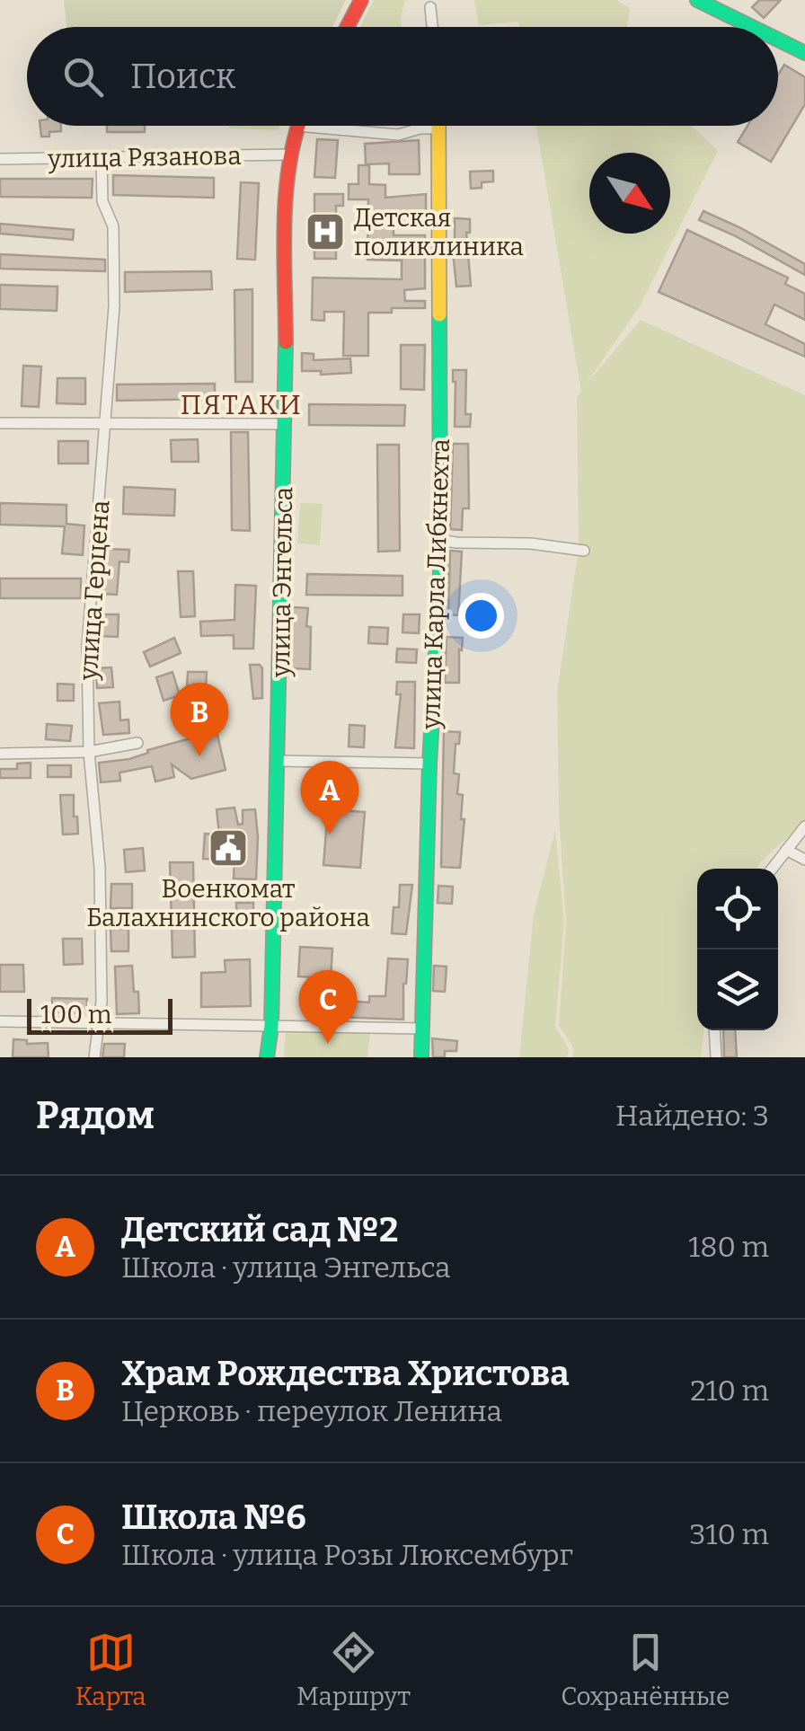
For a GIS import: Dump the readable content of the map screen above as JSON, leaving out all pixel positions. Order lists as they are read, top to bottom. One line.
{"streets":{"main road":["улица Энгельса","улица Карла Либкнехта"],"street":["улица Рязанова","улица Герцена"]},"crossings":[["улица Рязанова","улица Энгельса"],["улица Рязанова","улица Герцена"]],"districts":["ПЯТАКИ"],"places":{"hospital":["Детская поликлиника"],"public building":["Военкомат Балахнинского района"]},"scale_bar":"100 m","north":"bottom right","page":{"search":"Поиск","pins":["B","A","C"],"scale":"100 m","heading":["Рядом","Найдено: 3"],"list":[{"mark":"A","name":"Детский сад №2","note":"Школа · улица Энгельса","value":"180 m"},{"mark":"B","name":"Храм Рождества Христова","note":"Церковь · переулок Ленина","value":"210 m"},{"mark":"C","name":"Школа №6","note":"Школа · улица Розы Люксембург","value":"310 m"}],"nav":["Карта","Маршрут","Сохранённые"]}}
